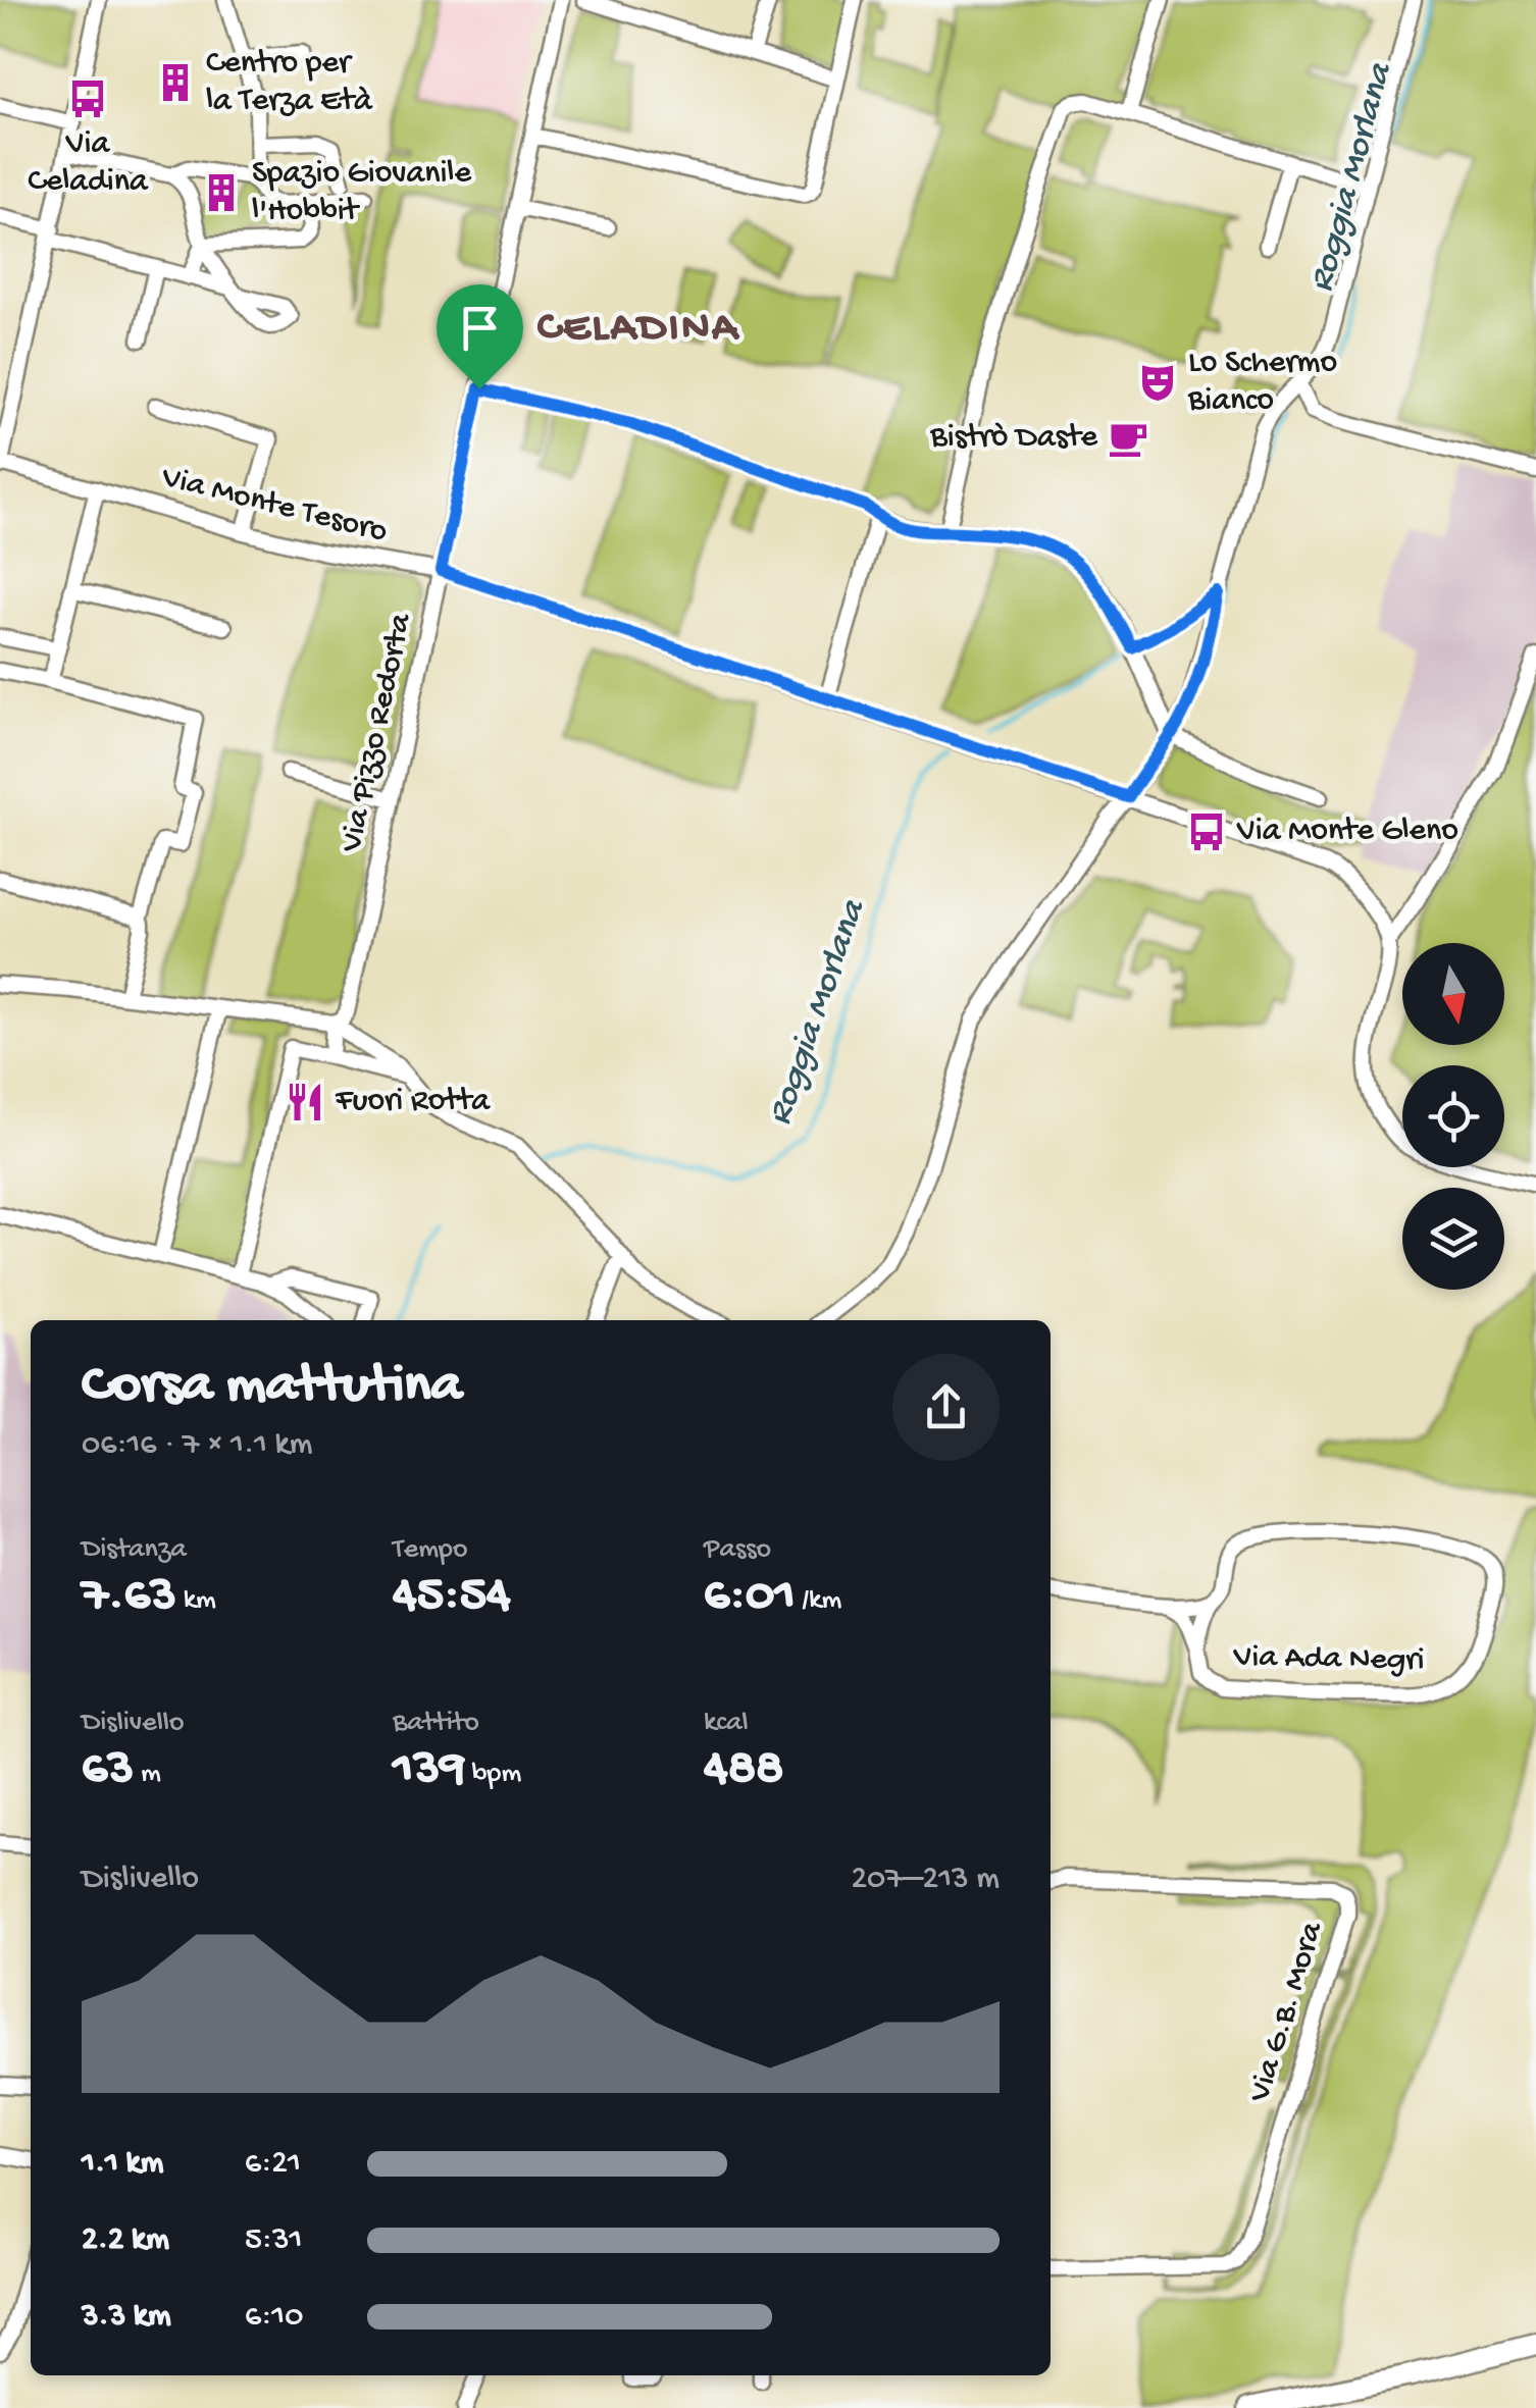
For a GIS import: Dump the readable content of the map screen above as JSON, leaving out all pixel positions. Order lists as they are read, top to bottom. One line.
{"streets":{"street":["Via Monte Tesoro","Via Pizzo Redorta","Via Ada Negri","Via G.B. Mora"]},"crossings":[["Via Monte Tesoro","Via Pizzo Redorta"]],"districts":["CELADINA"],"water":["Roggia Morlana"],"places":{"building":["Centro per la Terza Età","Spazio Giovanile l'Hobbit"],"bus stop":["Via Celadina","Via Monte Gleno"],"theatre":["Lo Schermo Bianco"],"cafe":["Bistrò Daste"],"restaurant":["Fuori Rotta"]},"north":"bottom","page":{"heading":["Corsa mattutina","06:16 · 7 × 1.1 km"],"stats":[["Distanza","7.63 km"],["Tempo","45:54"],["Passo","6:01 /km"],["Dislivello","63 m"],["Battito","139 bpm"],["kcal","488"]],"chart":["Dislivello","207–213 m"],"list":[{"name":"1.1 km","note":"6:21"},{"name":"2.2 km","note":"5:31"},{"name":"3.3 km","note":"6:10"}]}}
